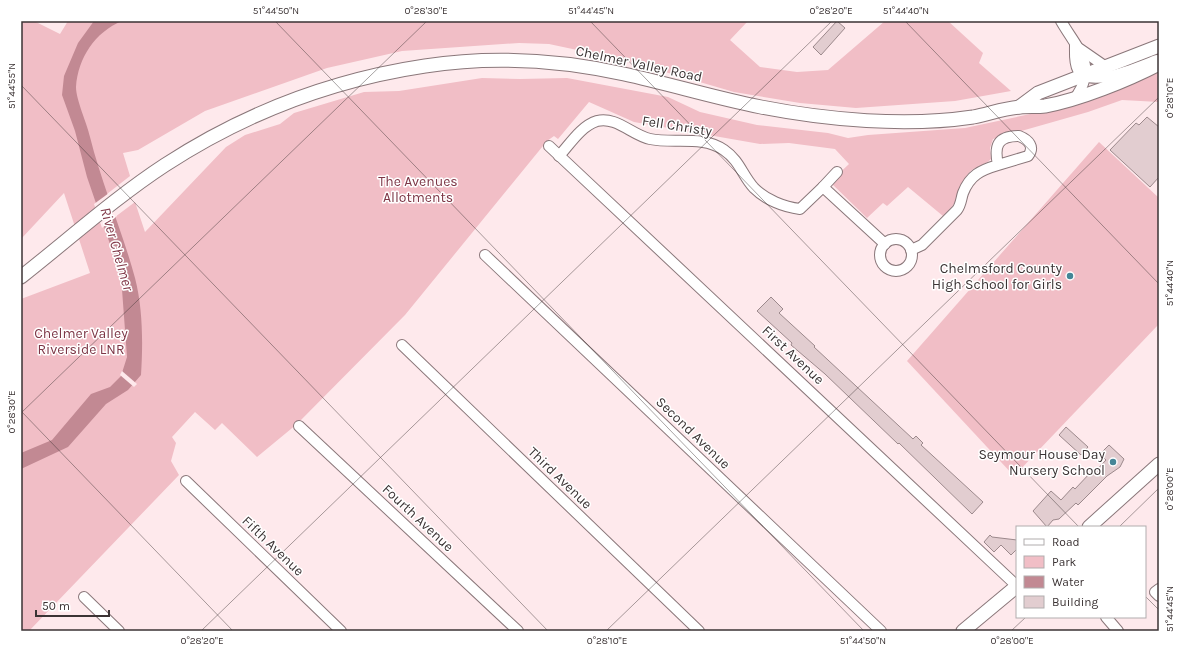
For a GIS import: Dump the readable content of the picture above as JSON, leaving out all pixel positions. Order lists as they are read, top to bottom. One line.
{"streets":{"main road":["Chelmer Valley Road"],"street":["Fell Christy","First Avenue","Second Avenue","Third Avenue","Fourth Avenue","Fifth Avenue"]},"crossings":[["Fell Christy","First Avenue"]],"water":["River Chelmer"],"parks":["The Avenues Allotments","Chelmer Valley Riverside LNR"],"places":["Chelmsford County High School for Girls","Seymour House Day Nursery School"],"legend":["Road","Park","Water","Building"],"scale_bar":"50 m","coordinates":["51°44'50\"N","0°28'30\"E","51°44'45\"N","0°28'20\"E","51°44'40\"N","51°44'55\"N","0°28'10\"E","0°28'00\"E"]}
